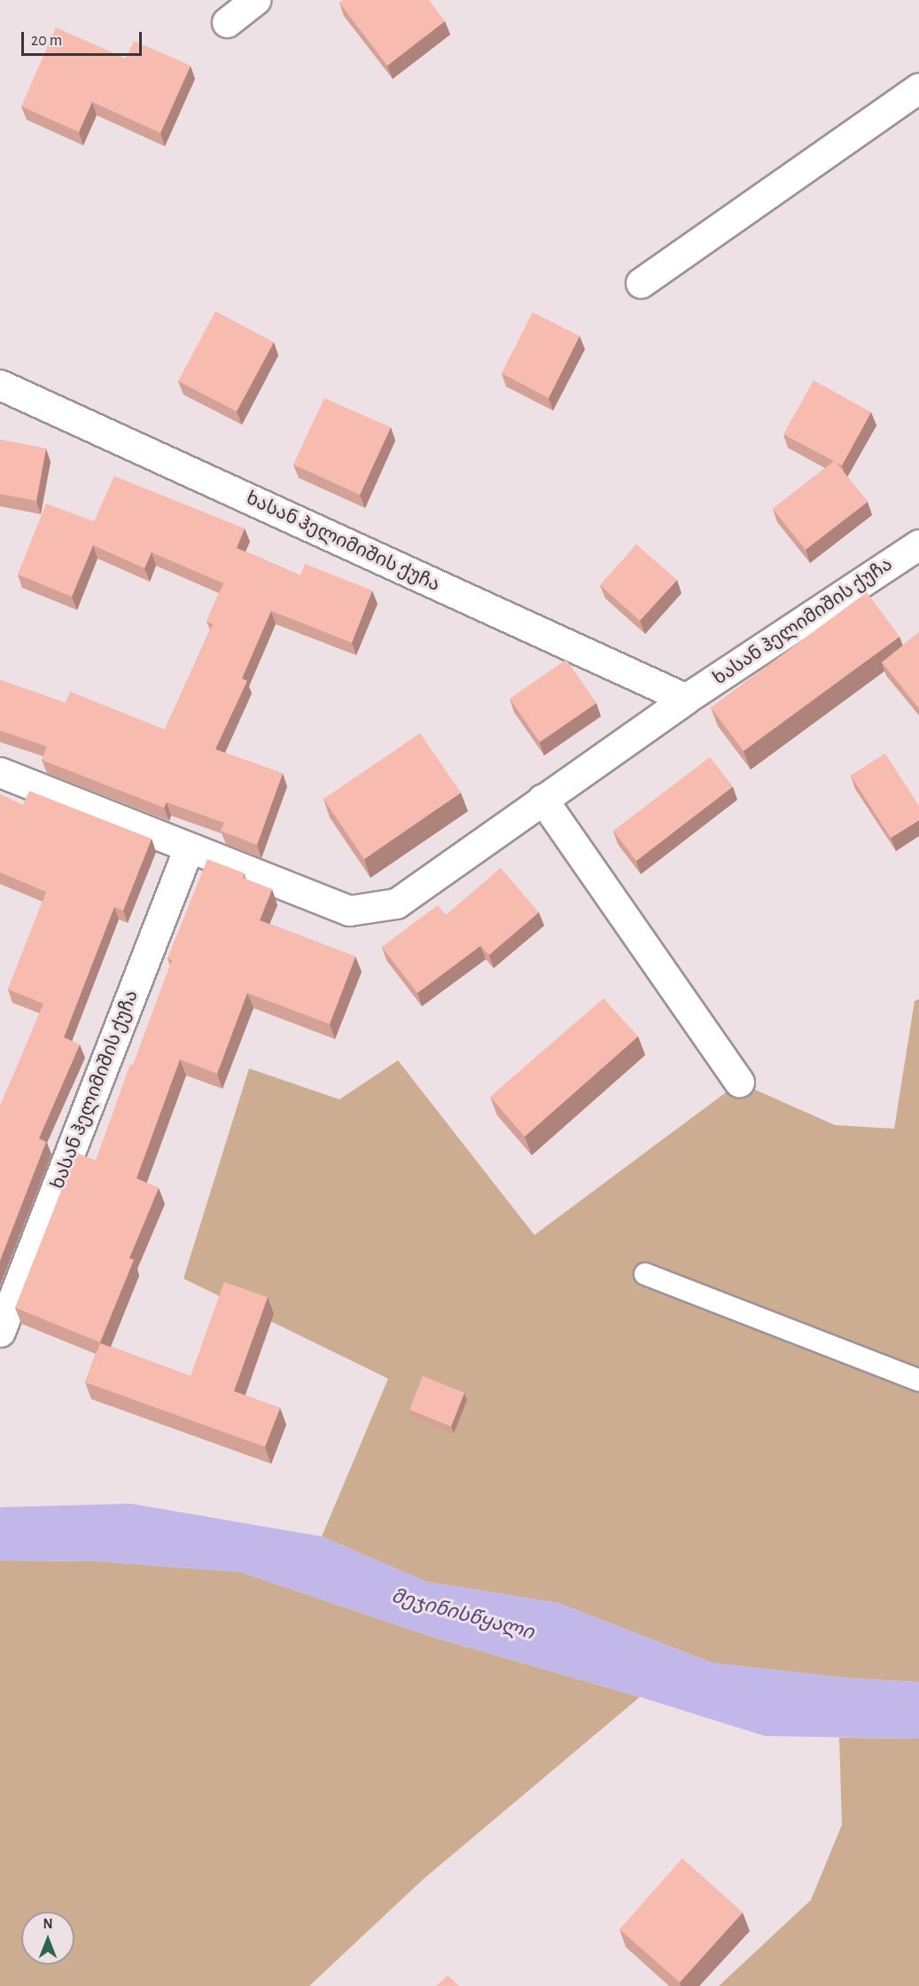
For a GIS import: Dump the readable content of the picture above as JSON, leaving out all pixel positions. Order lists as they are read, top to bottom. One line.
{"streets":{"street":["ხასან ჰელიმიშის ქუჩა"]},"water":["მეჯინისწყალი"],"scale_bar":"20 m","north":"top"}
